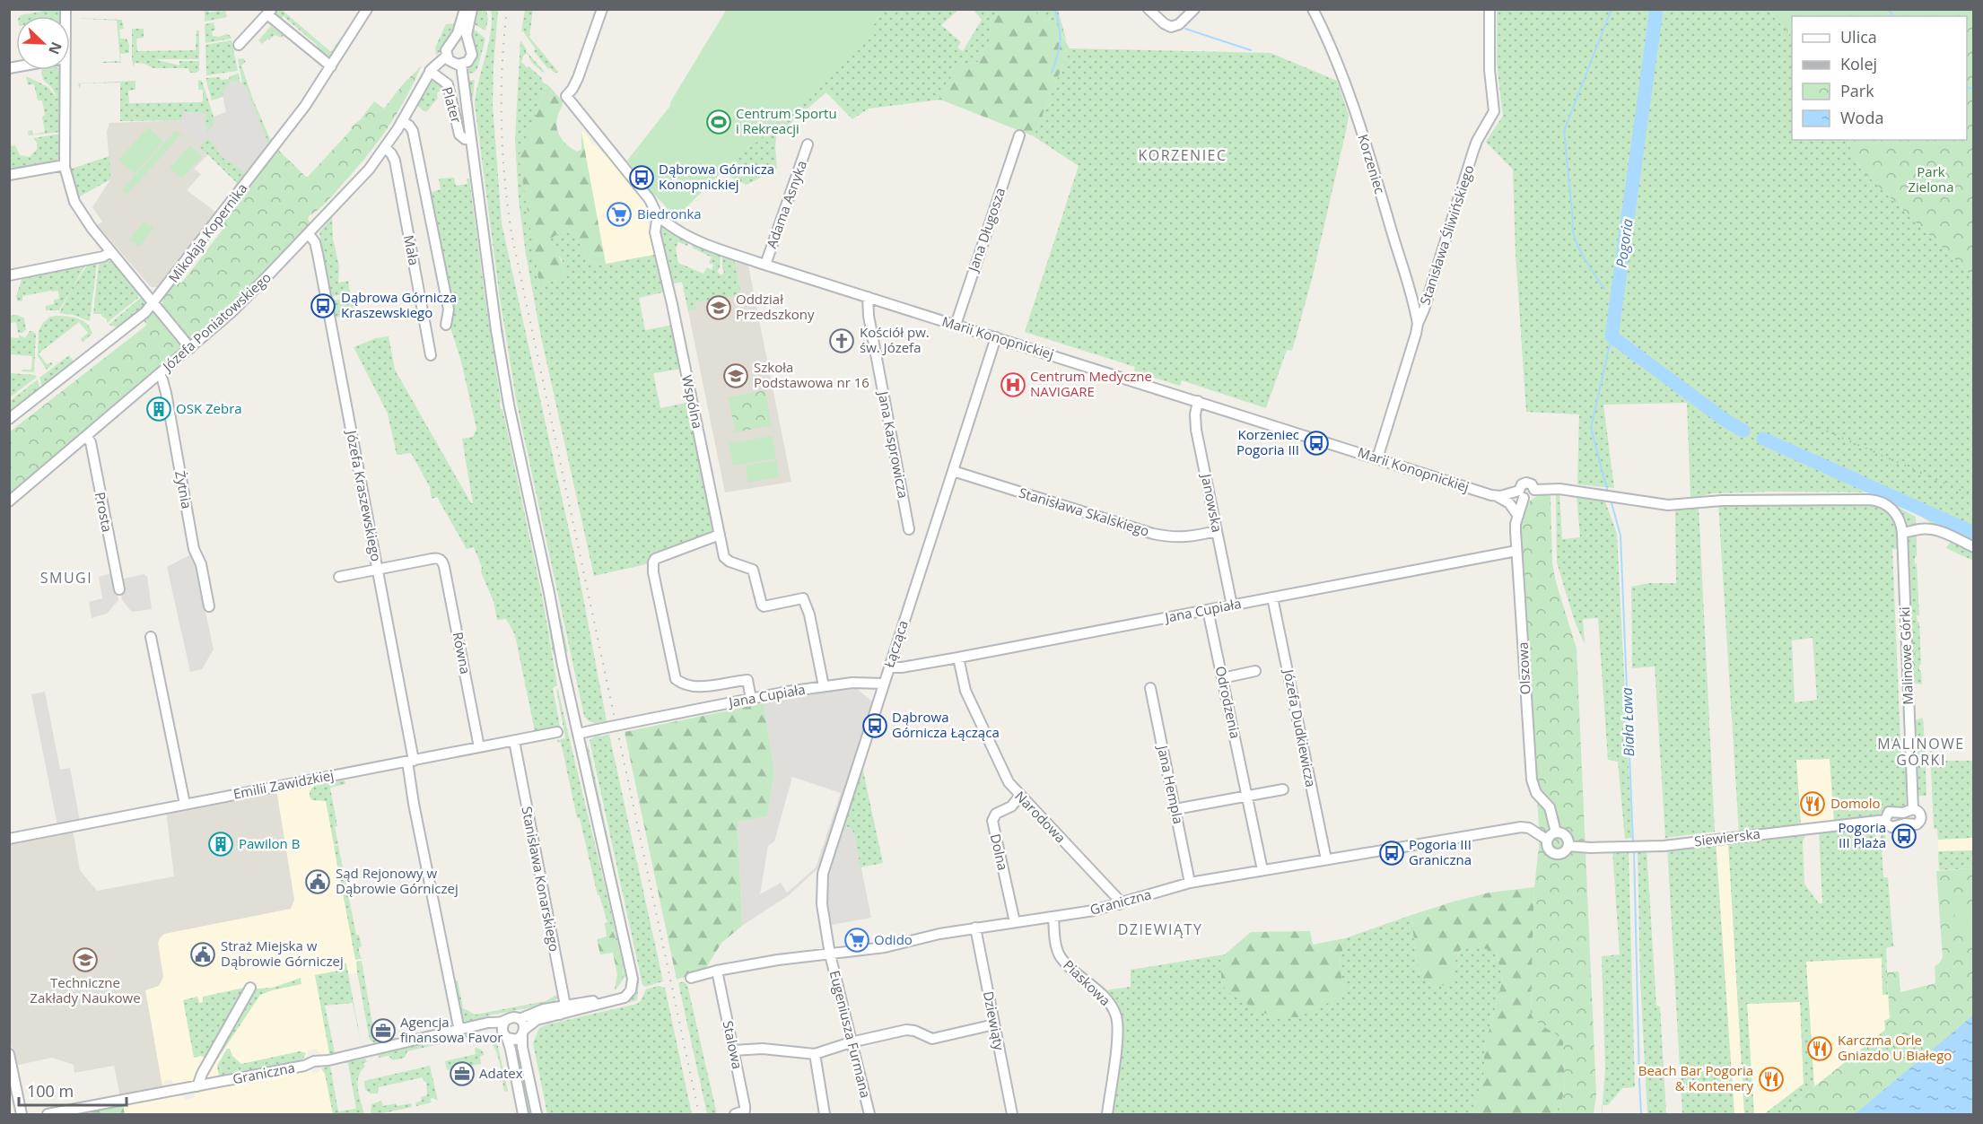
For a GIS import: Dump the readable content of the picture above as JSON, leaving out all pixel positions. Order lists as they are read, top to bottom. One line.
{"streets":{"street":["Plater","Korzeniec","Adama Asnyka","Jana Długosza","Mikołaja Kopernika","Stanisława Śliwińskiego","Mała","Józefa Poniatowskiego","Marii Konopnickiej","Wspólna","Jana Kasprowicza","Żytnia","Józefa Kraszewskiego","Janowska","Prosta","Stanisława Skalskiego","Jana Cupiała","Łącząca","Równa","Malinowe Górki","Olszowa","Odrodzenia","Józefa Dudkiewicza","Emilii Zawidzkiej","Jana Hempla","Narodowa","Siewierska","Dolna","Stanisława Konarskiego","Graniczna","Piaskowa","Dziewiąty","Eugeniusza Furmana","Stalowa"]},"crossings":[["Plater","Józefa Poniatowskiego"],["Korzeniec","Stanisława Śliwińskiego"],["Adama Asnyka","Marii Konopnickiej"],["Jana Długosza","Marii Konopnickiej"],["Stanisława Śliwińskiego","Marii Konopnickiej"],["Mała","Józefa Poniatowskiego"],["Józefa Poniatowskiego","Żytnia"],["Józefa Poniatowskiego","Józefa Kraszewskiego"],["Józefa Poniatowskiego","Prosta"],["Marii Konopnickiej","Wspólna"],["Marii Konopnickiej","Jana Kasprowicza"],["Marii Konopnickiej","Janowska"],["Marii Konopnickiej","Łącząca"],["Wspólna","Jana Cupiała"],["Józefa Kraszewskiego","Równa"],["Józefa Kraszewskiego","Emilii Zawidzkiej"],["Józefa Kraszewskiego","Graniczna"],["Janowska","Stanisława Skalskiego"],["Janowska","Jana Cupiała"],["Stanisława Skalskiego","Łącząca"],["Jana Cupiała","Łącząca"],["Jana Cupiała","Olszowa"],["Jana Cupiała","Odrodzenia"],["Jana Cupiała","Józefa Dudkiewicza"],["Jana Cupiała","Narodowa"],["Łącząca","Graniczna"],["Łącząca","Eugeniusza Furmana"],["Równa","Emilii Zawidzkiej"],["Malinowe Górki","Olszowa"],["Malinowe Górki","Siewierska"],["Olszowa","Siewierska"],["Olszowa","Graniczna"],["Odrodzenia","Graniczna"],["Józefa Dudkiewicza","Graniczna"],["Emilii Zawidzkiej","Stanisława Konarskiego"],["Jana Hempla","Graniczna"],["Narodowa","Dolna"],["Narodowa","Graniczna"],["Siewierska","Graniczna"],["Dolna","Graniczna"],["Graniczna","Piaskowa"],["Graniczna","Dziewiąty"],["Graniczna","Eugeniusza Furmana"],["Graniczna","Stalowa"]],"districts":["KORZENIEC","SMUGI","MALINOWE GÓRKI","DZIEWIĄTY"],"water":["Pogoria","Biała Ława"],"parks":["Park Zielona"],"places":{"sports":["Centrum Sportu i Rekreacji"],"bus stop":["Dąbrowa Górnicza Konopnickiej","Dąbrowa Górnicza Kraszewskiego","Korzeniec Pogoria III","Dąbrowa Górnicza Łącząca","Pogoria III Plaża","Pogoria III Graniczna"],"supermarket":["Biedronka","Odido"],"school or university":["Oddział Przedszkony","Szkoła Podstawowa nr 16","Techniczne Zakłady Naukowe"],"church":["Kościół pw. św. Józefa"],"hospital":["Centrum Medyczne NAVIGARE"],"building":["OSK Zebra","Pawilon B"],"restaurant":["Domolo","Karczma Orle Gniazdo U Białego","Beach Bar Pogoria & Kontenery"],"public building":["Sąd Rejonowy w Dąbrowie Górniczej","Straż Miejska w Dąbrowie Górniczej"],"office":["Agencja finansowa Favor","Adatex"]},"legend":["Ulica","Kolej","Park","Woda"],"scale_bar":"100 m","north":"bottom right"}
